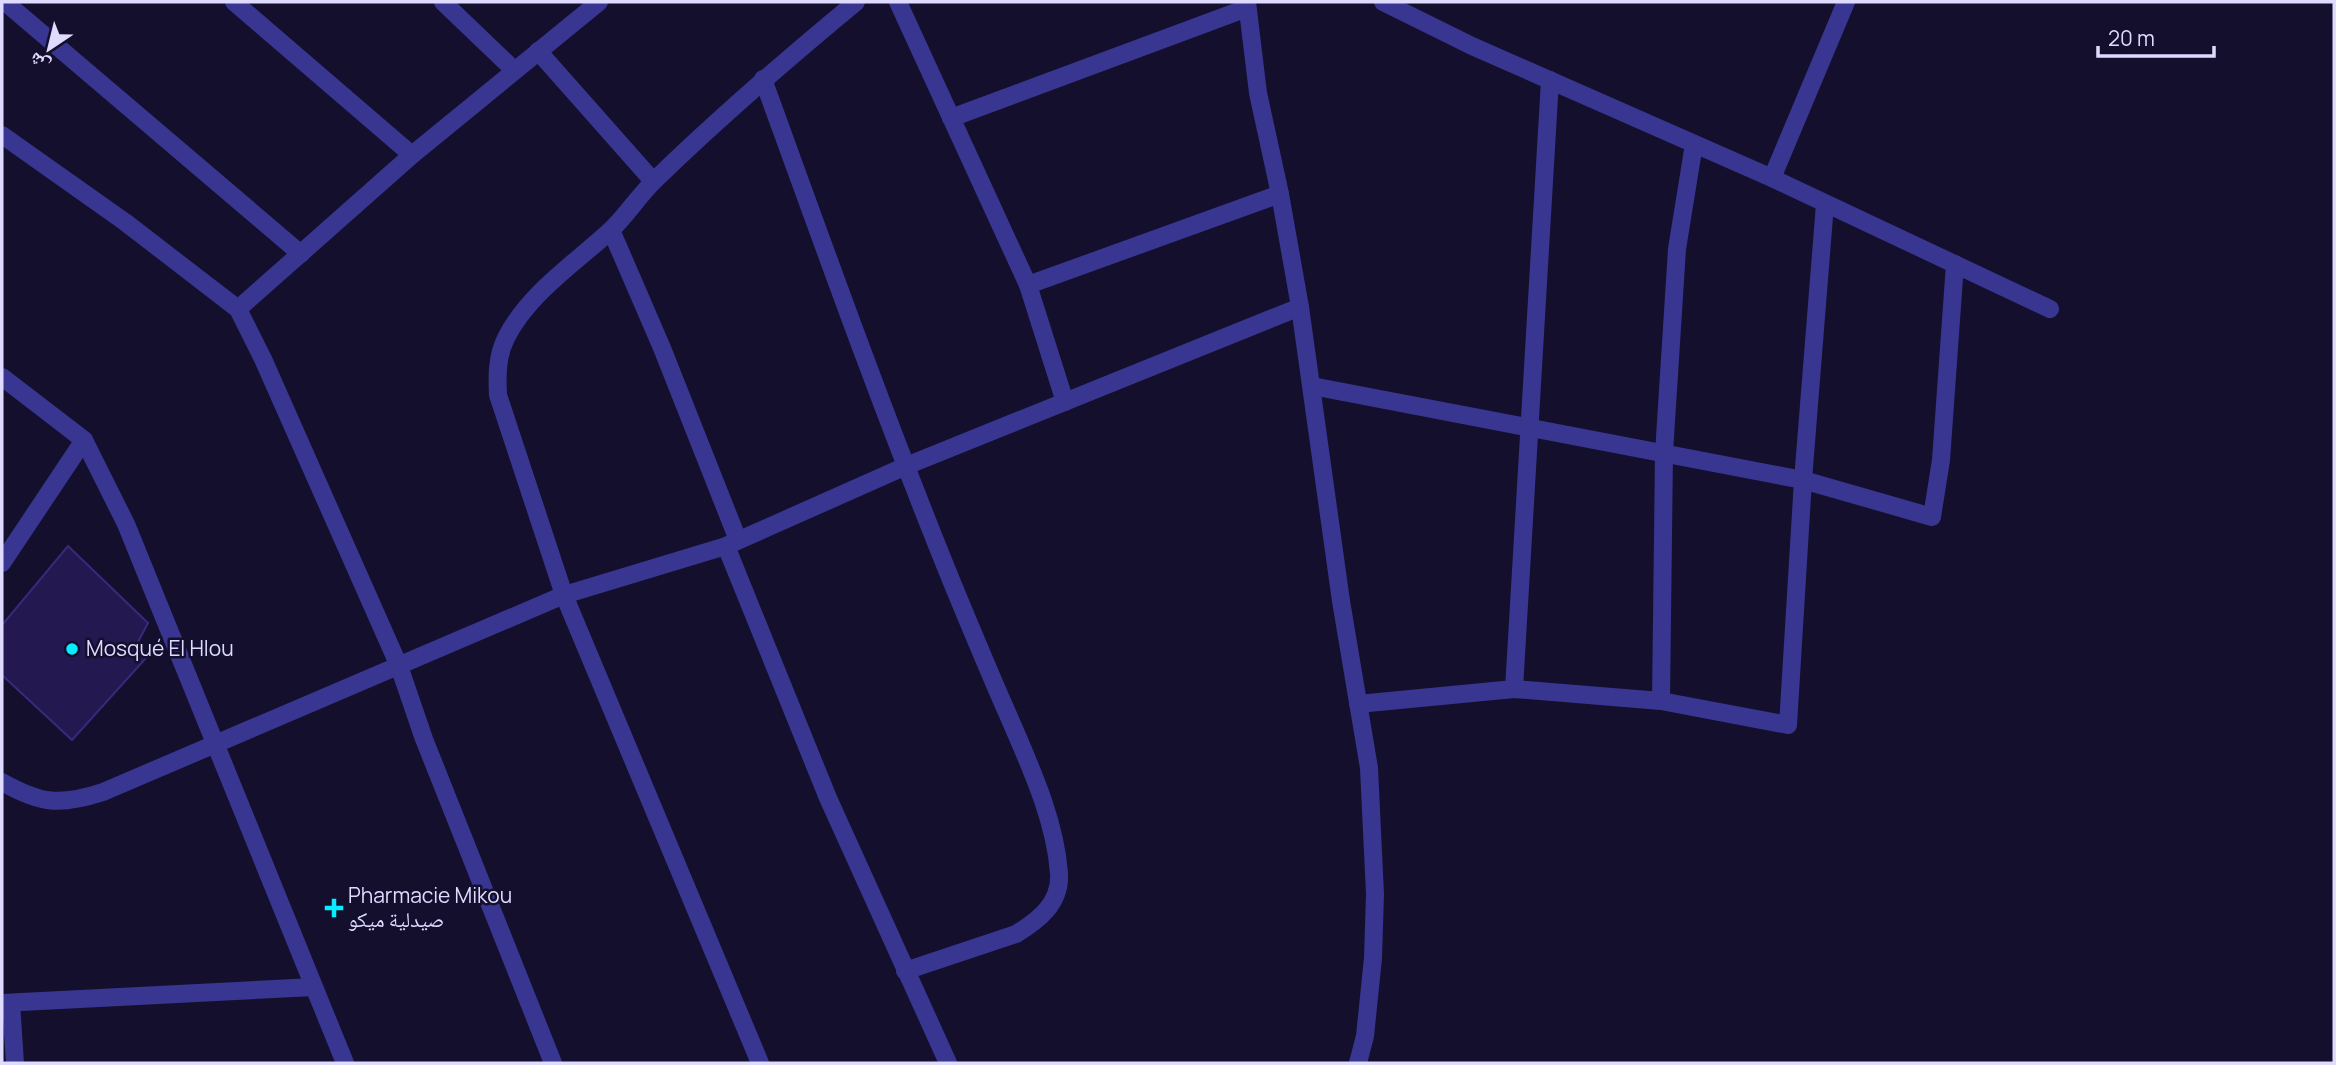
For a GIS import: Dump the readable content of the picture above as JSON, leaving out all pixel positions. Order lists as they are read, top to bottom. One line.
{"places":{"other":["Mosqué El Hlou"],"health":["Pharmacie Mikou صيدلية ميكو"]},"scale_bar":"20 m","north":"bottom left"}
